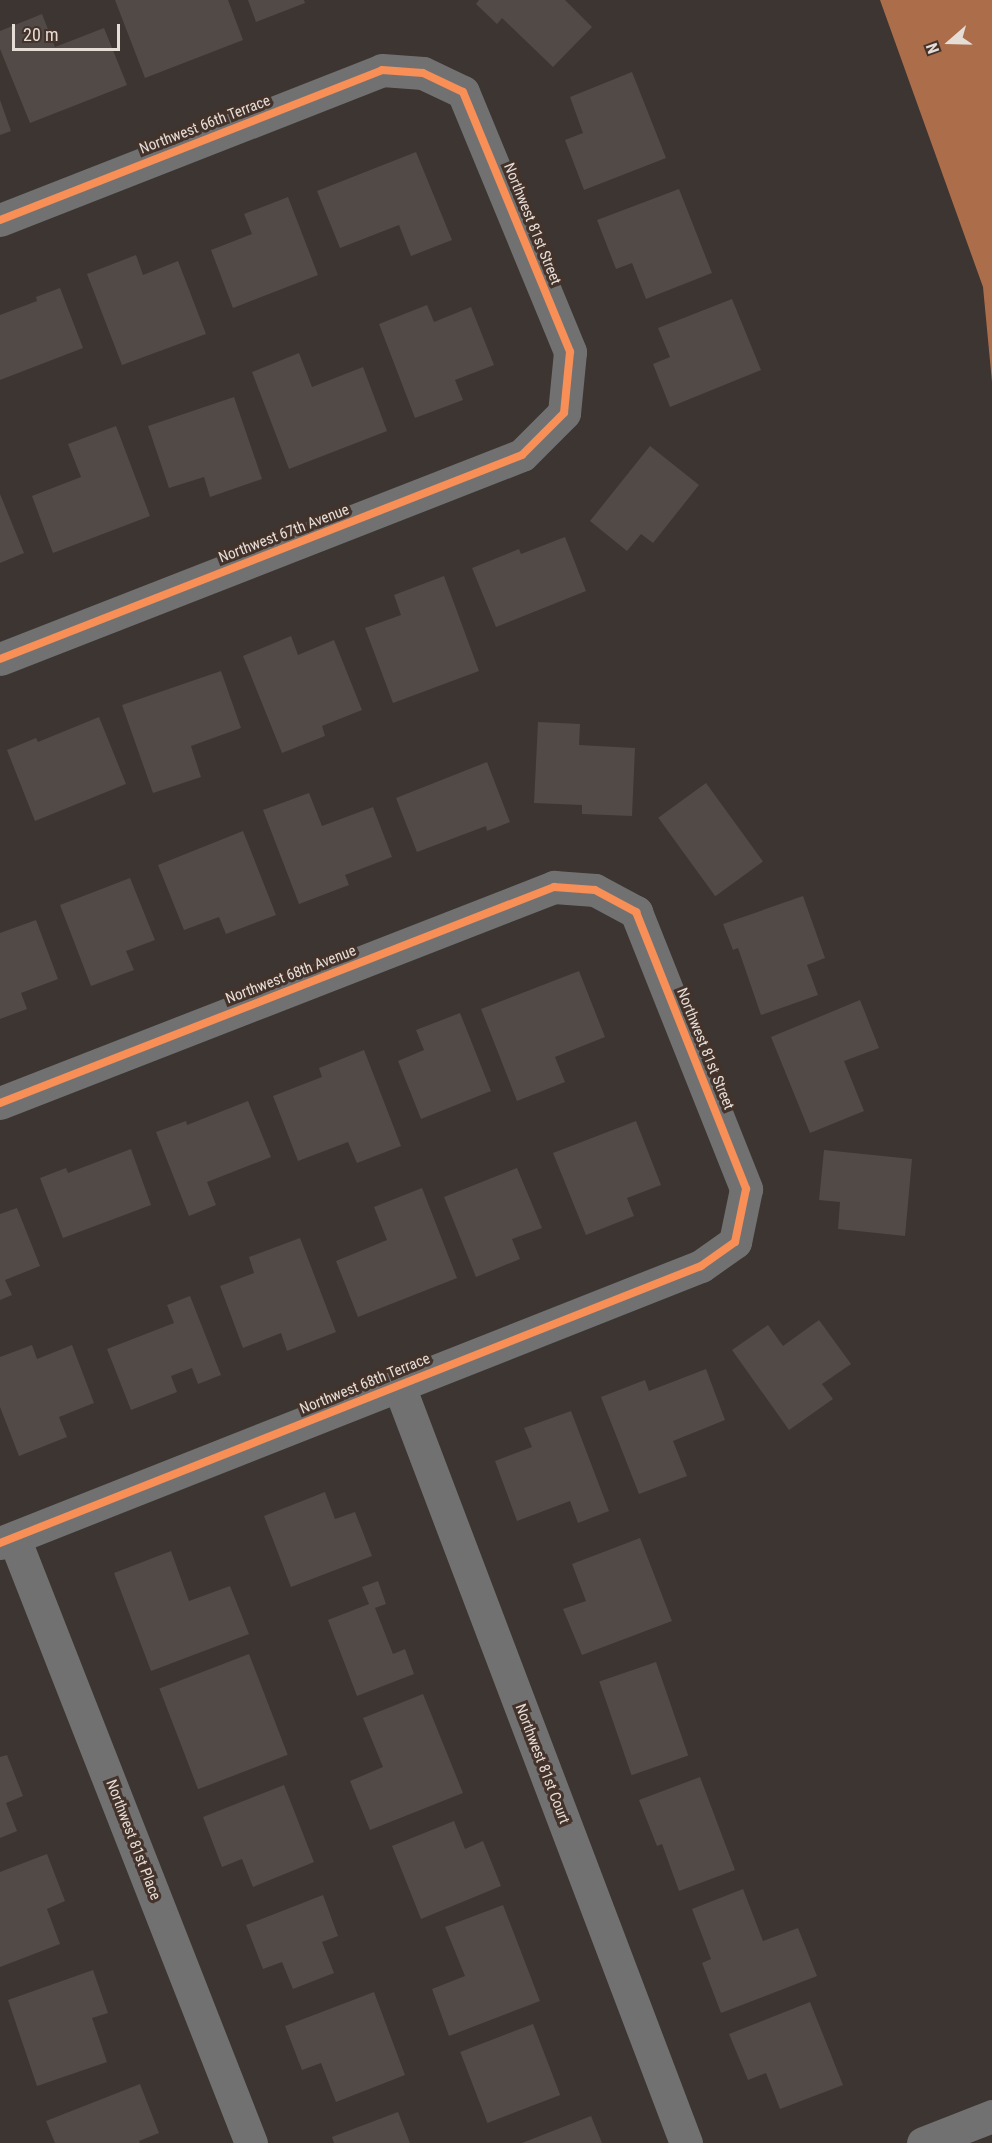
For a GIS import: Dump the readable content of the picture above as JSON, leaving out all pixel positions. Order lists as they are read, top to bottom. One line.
{"streets":{"street":["Northwest 66th Terrace","Northwest 81st Street","Northwest 67th Avenue","Northwest 68th Avenue","Northwest 68th Terrace","Northwest 81st Court","Northwest 81st Place"]},"crossings":[["Northwest 66th Terrace","Northwest 81st Street"],["Northwest 81st Street","Northwest 67th Avenue"],["Northwest 81st Street","Northwest 68th Avenue"],["Northwest 81st Street","Northwest 68th Terrace"],["Northwest 68th Terrace","Northwest 81st Court"],["Northwest 68th Terrace","Northwest 81st Place"]],"scale_bar":"20 m","north":"left"}
